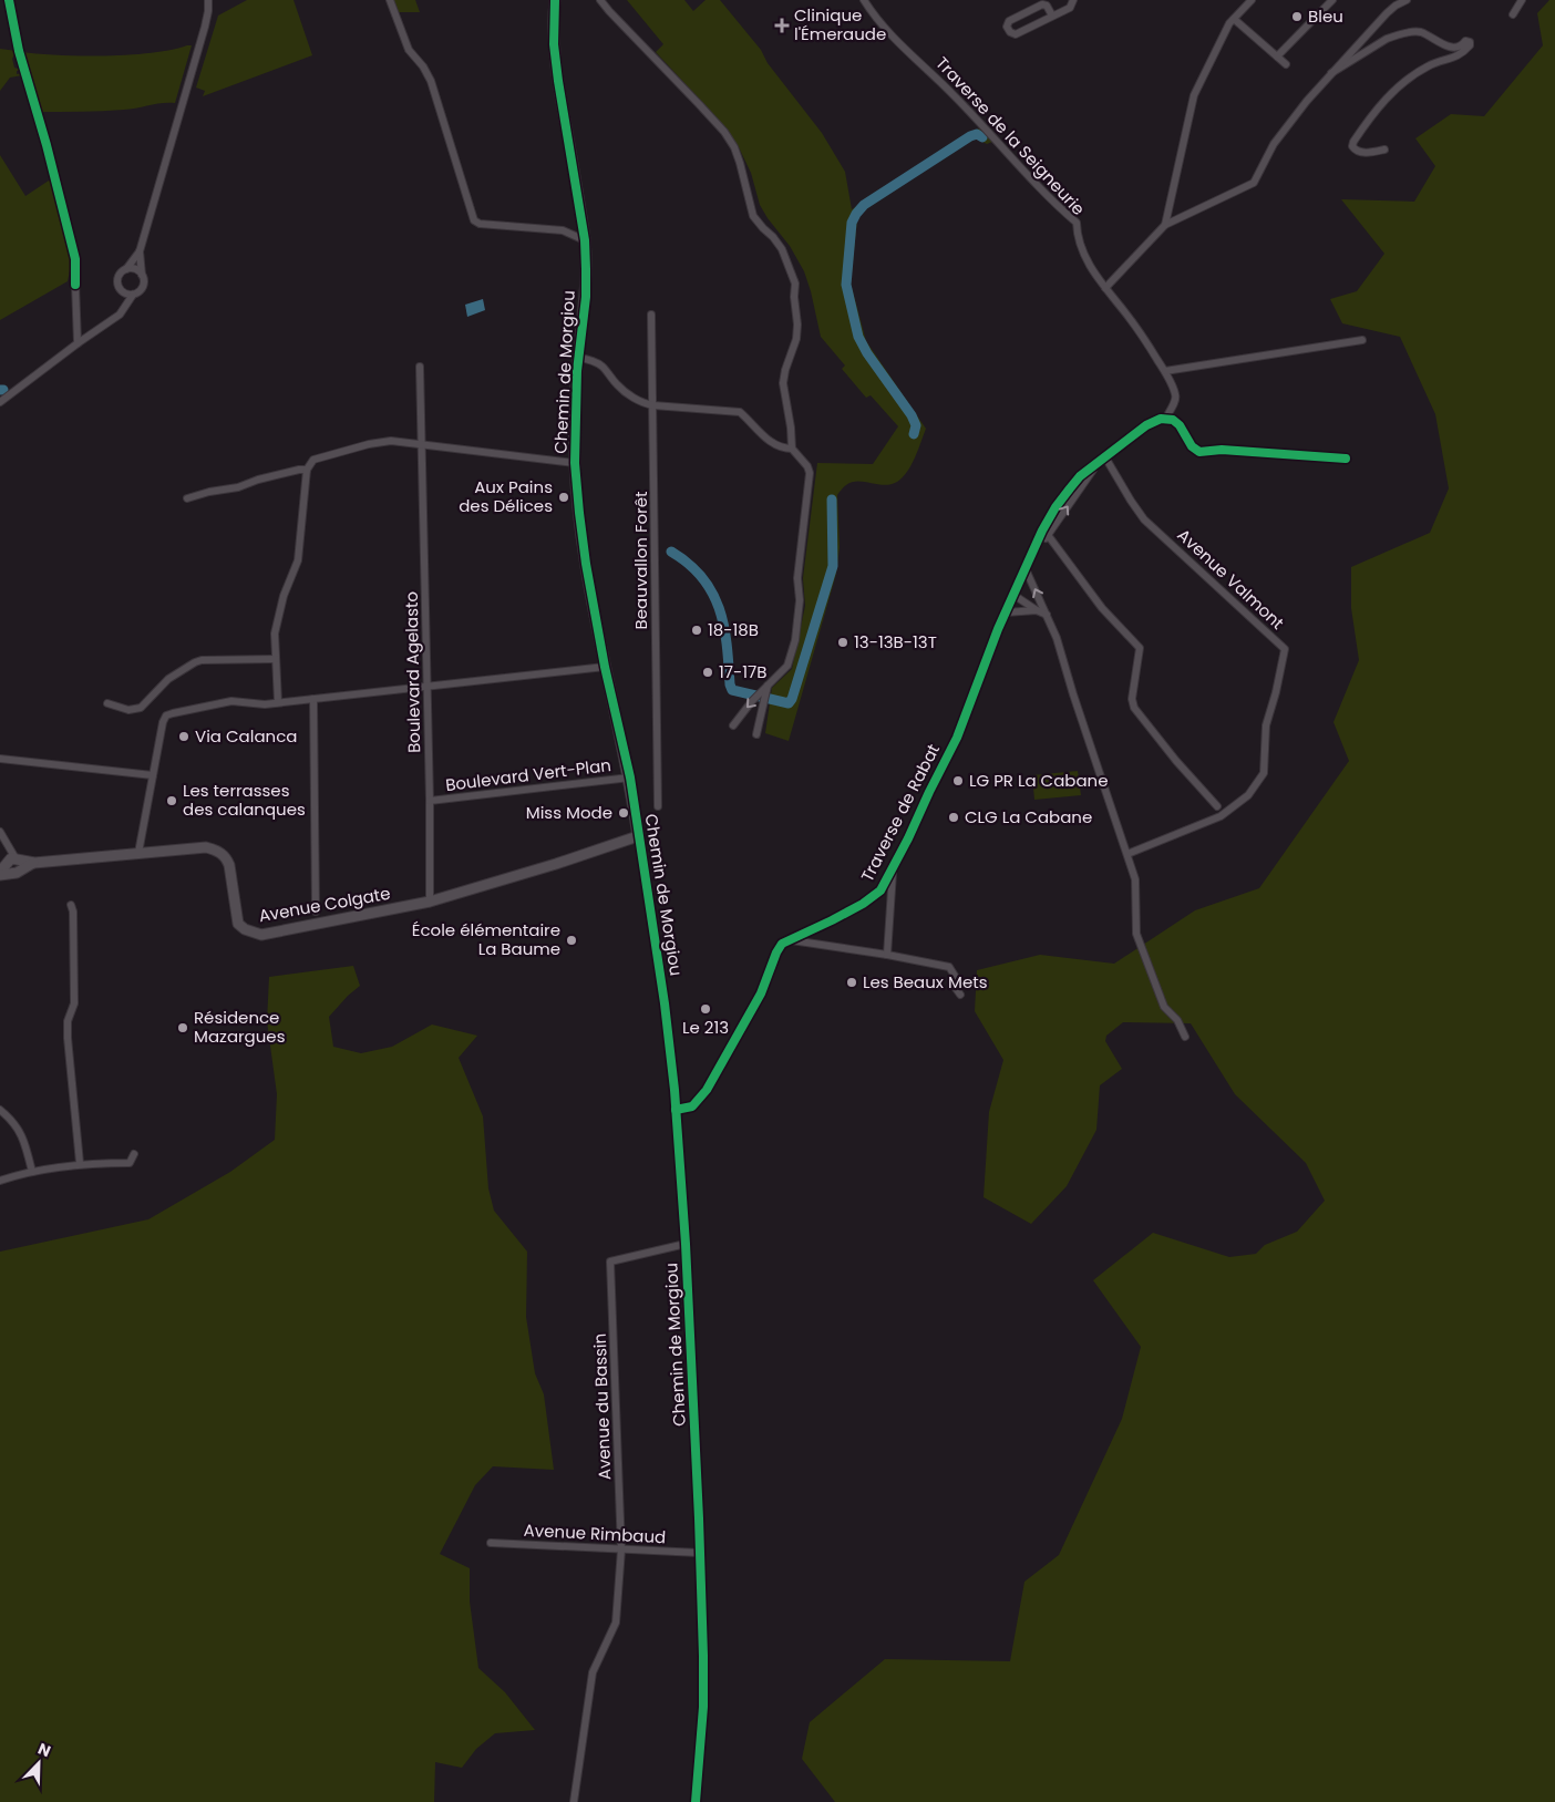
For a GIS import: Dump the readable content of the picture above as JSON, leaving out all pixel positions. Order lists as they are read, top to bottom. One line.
{"streets":{"street":["Traverse de la Seigneurie","Chemin de Morgiou","Beauvallon Forêt","Avenue Valmont","Boulevard Agelasto","Boulevard Vert-Plan","Traverse de Rabat","Avenue Colgate","Avenue du Bassin","Avenue Rimbaud"]},"crossings":[["Chemin de Morgiou","Boulevard Vert-Plan"],["Chemin de Morgiou","Traverse de Rabat"],["Chemin de Morgiou","Avenue Colgate"],["Chemin de Morgiou","Avenue du Bassin"],["Chemin de Morgiou","Avenue Rimbaud"],["Boulevard Agelasto","Boulevard Vert-Plan"],["Boulevard Agelasto","Avenue Colgate"],["Avenue du Bassin","Avenue Rimbaud"]],"places":{"other":["Bleu","Aux Pains des Délices","18-18B","13-13B-13T","17-17B","Via Calanca","LG PR La Cabane","Les terrasses des calanques","Miss Mode","CLG La Cabane","École élémentaire La Baume","Les Beaux Mets","Le 213","Résidence Mazargues"],"health":["Clinique l'Émeraude"]},"north":"top right"}
